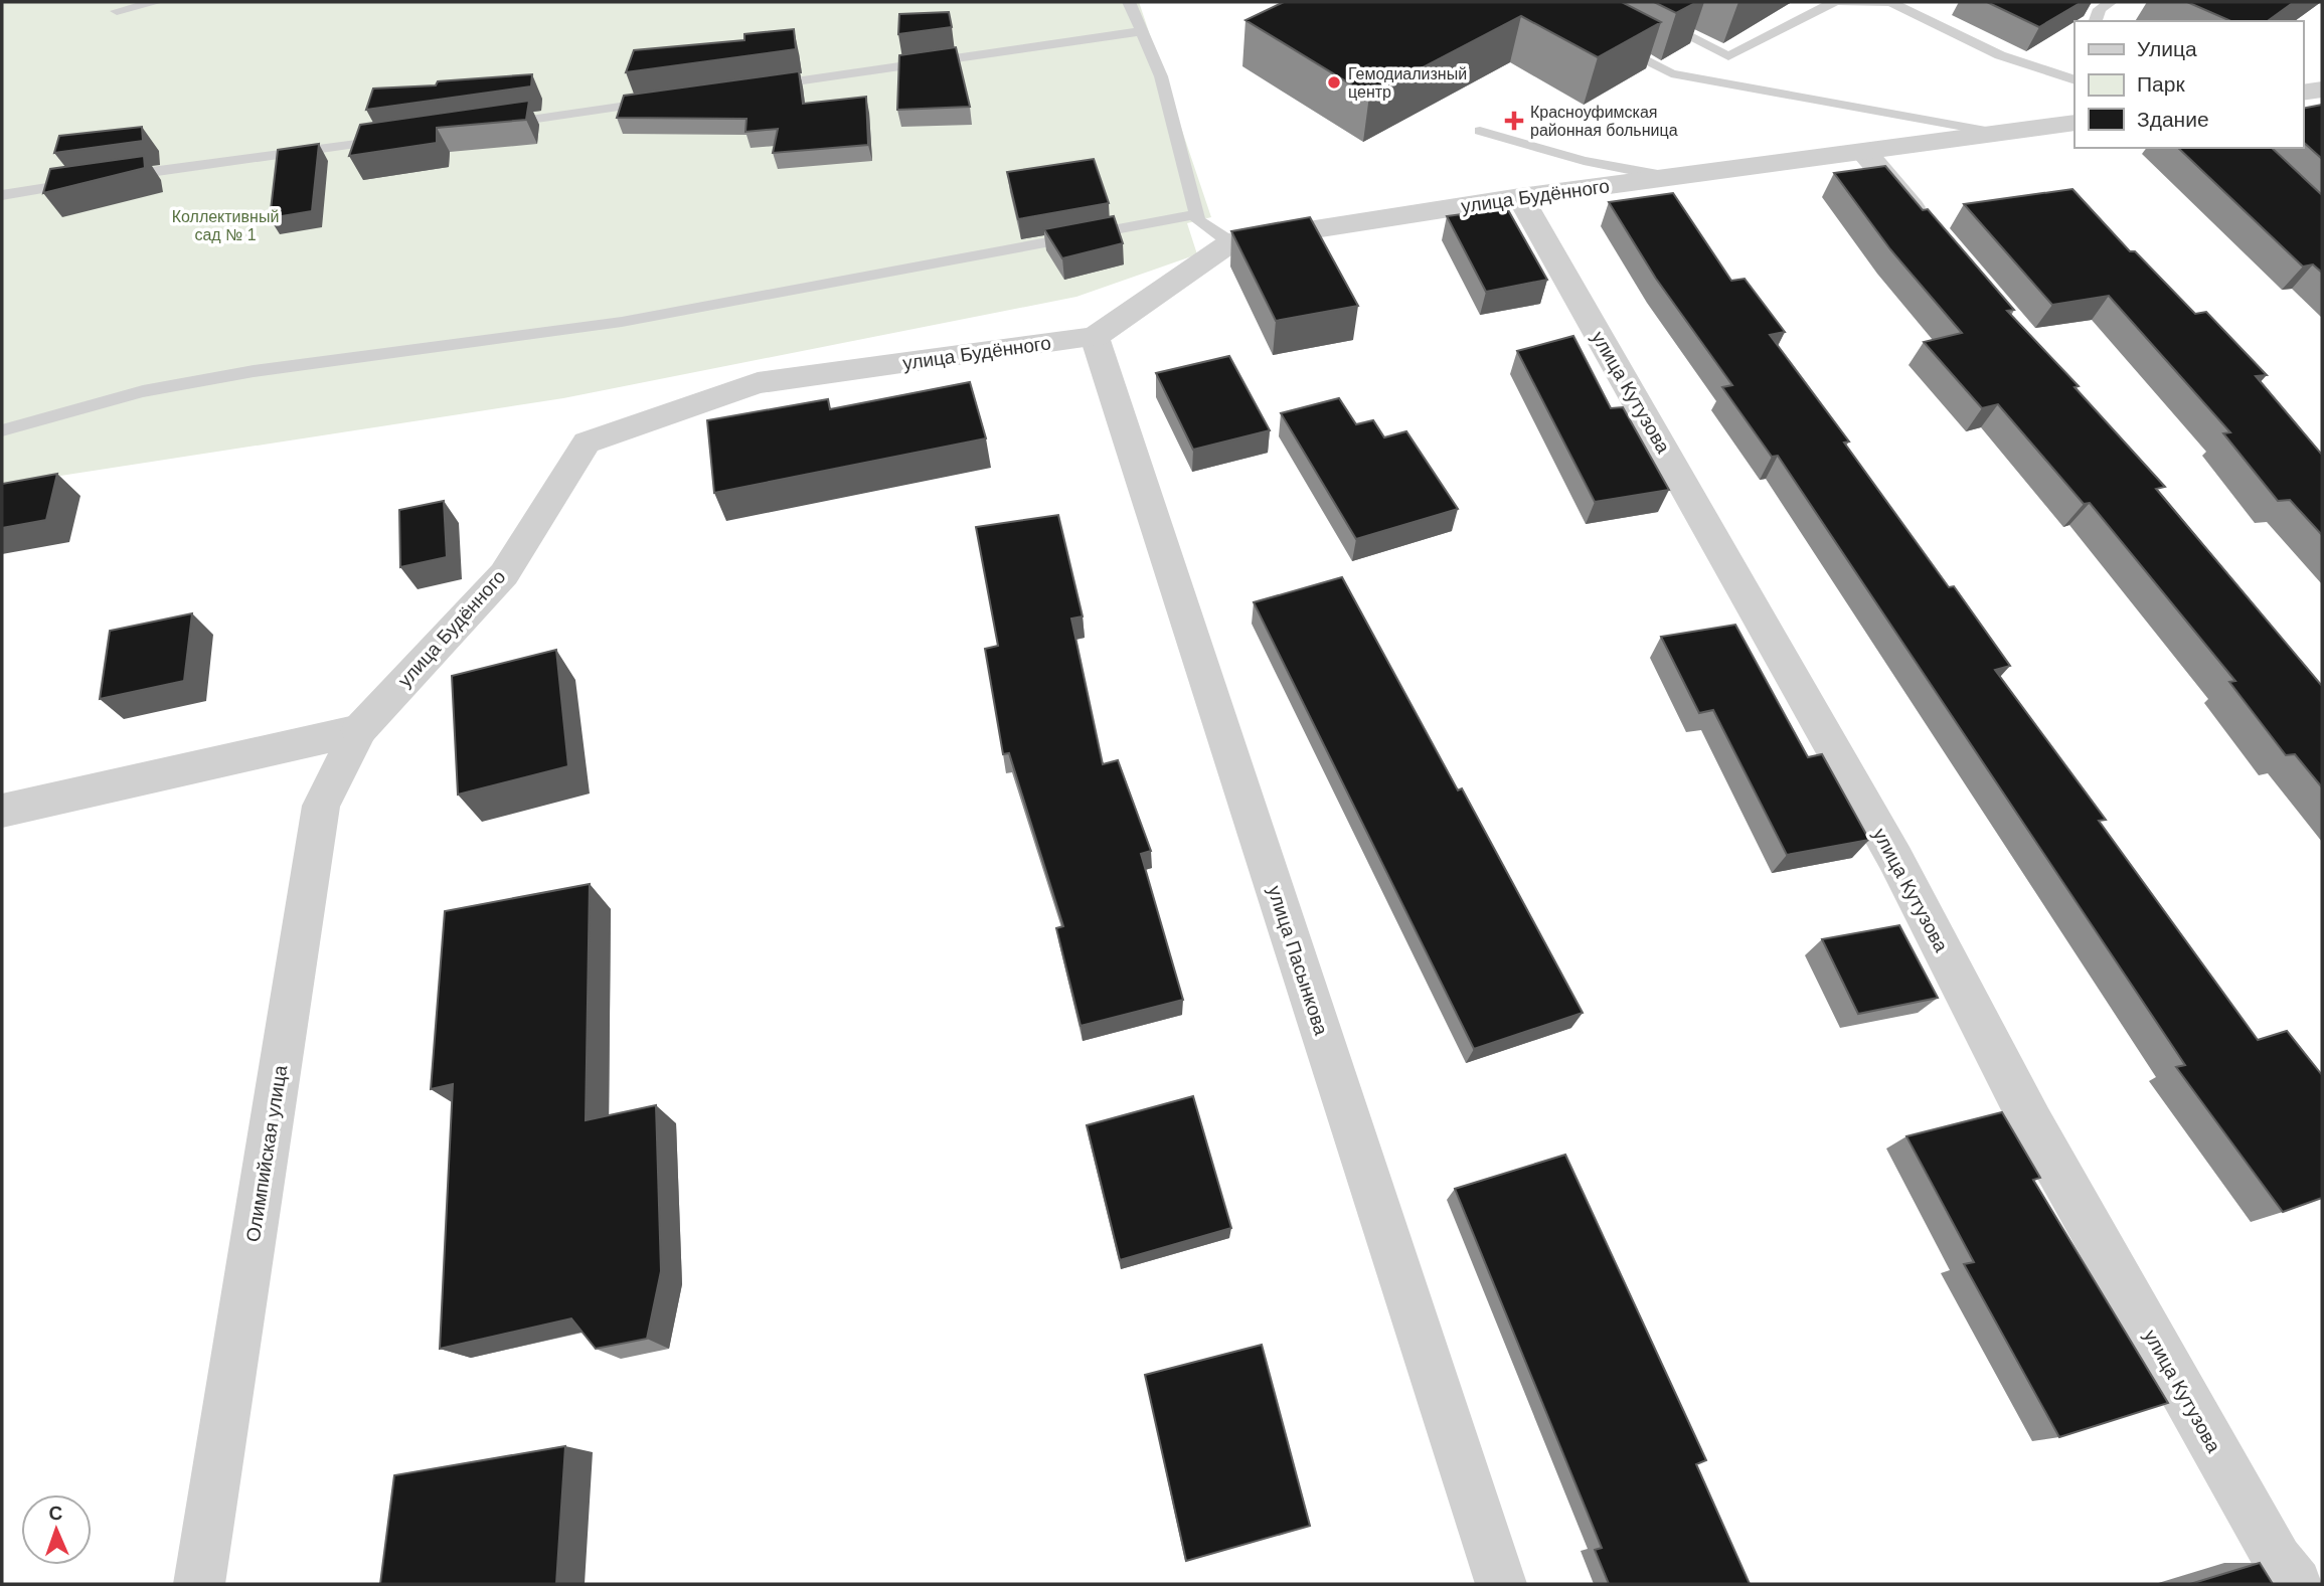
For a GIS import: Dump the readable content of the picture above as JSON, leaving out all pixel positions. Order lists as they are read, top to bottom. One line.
{"streets":{"street":["улица Будённого","улица Кутузова","улица Пасынкова","Олимпийская улица"]},"crossings":[["улица Будённого","улица Кутузова"],["улица Будённого","улица Пасынкова"],["улица Будённого","Олимпийская улица"]],"parks":["Коллективный сад № 1"],"places":{"other":["Гемодиализный центр"],"health":["Красноуфимская районная больница"]},"legend":["Улица","Парк","Здание"],"north":"top"}
